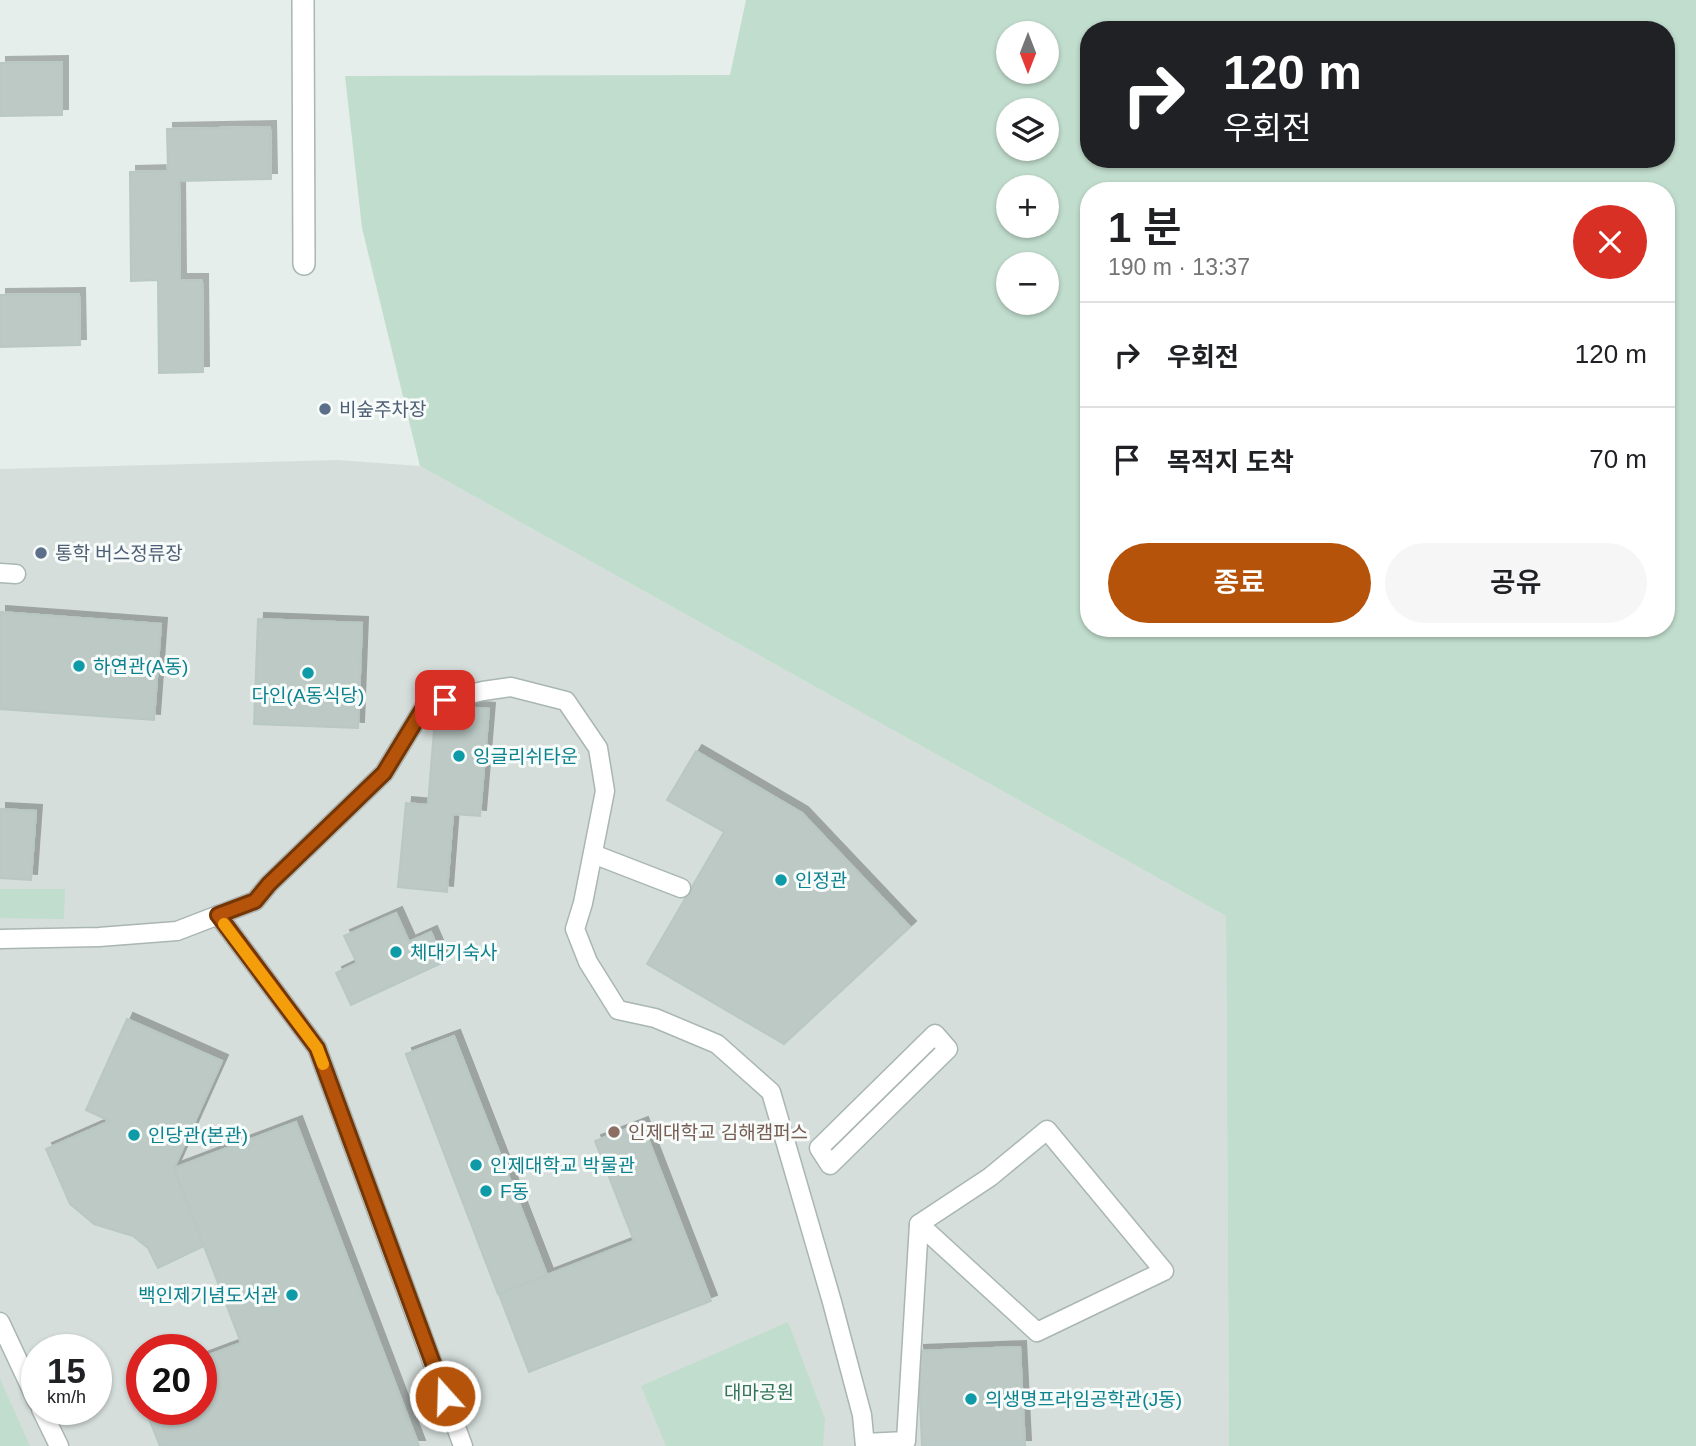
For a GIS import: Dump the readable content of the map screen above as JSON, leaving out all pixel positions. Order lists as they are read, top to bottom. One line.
{"parks":["대마공원"],"places":["비숲주차장","통학 버스정류장","하연관(A동)","다인(A동식당)","잉글리쉬타운","인정관","체대기숙사","인제대학교 김해캠퍼스","인당관(본관)","인제대학교 박물관","F동","백인제기념도서관","의생명프라임공학관(J동)"],"north":"bottom","page":{"map_buttons":["+","−"],"turn":["120 m","우회전"],"heading":["1 분","190 m · 13:37"],"list":[{"name":"우회전","value":"120 m"},{"name":"목적지 도착","value":"70 m"}],"buttons":["종료","공유"],"speed":"15 km/h","limit":"20"}}
